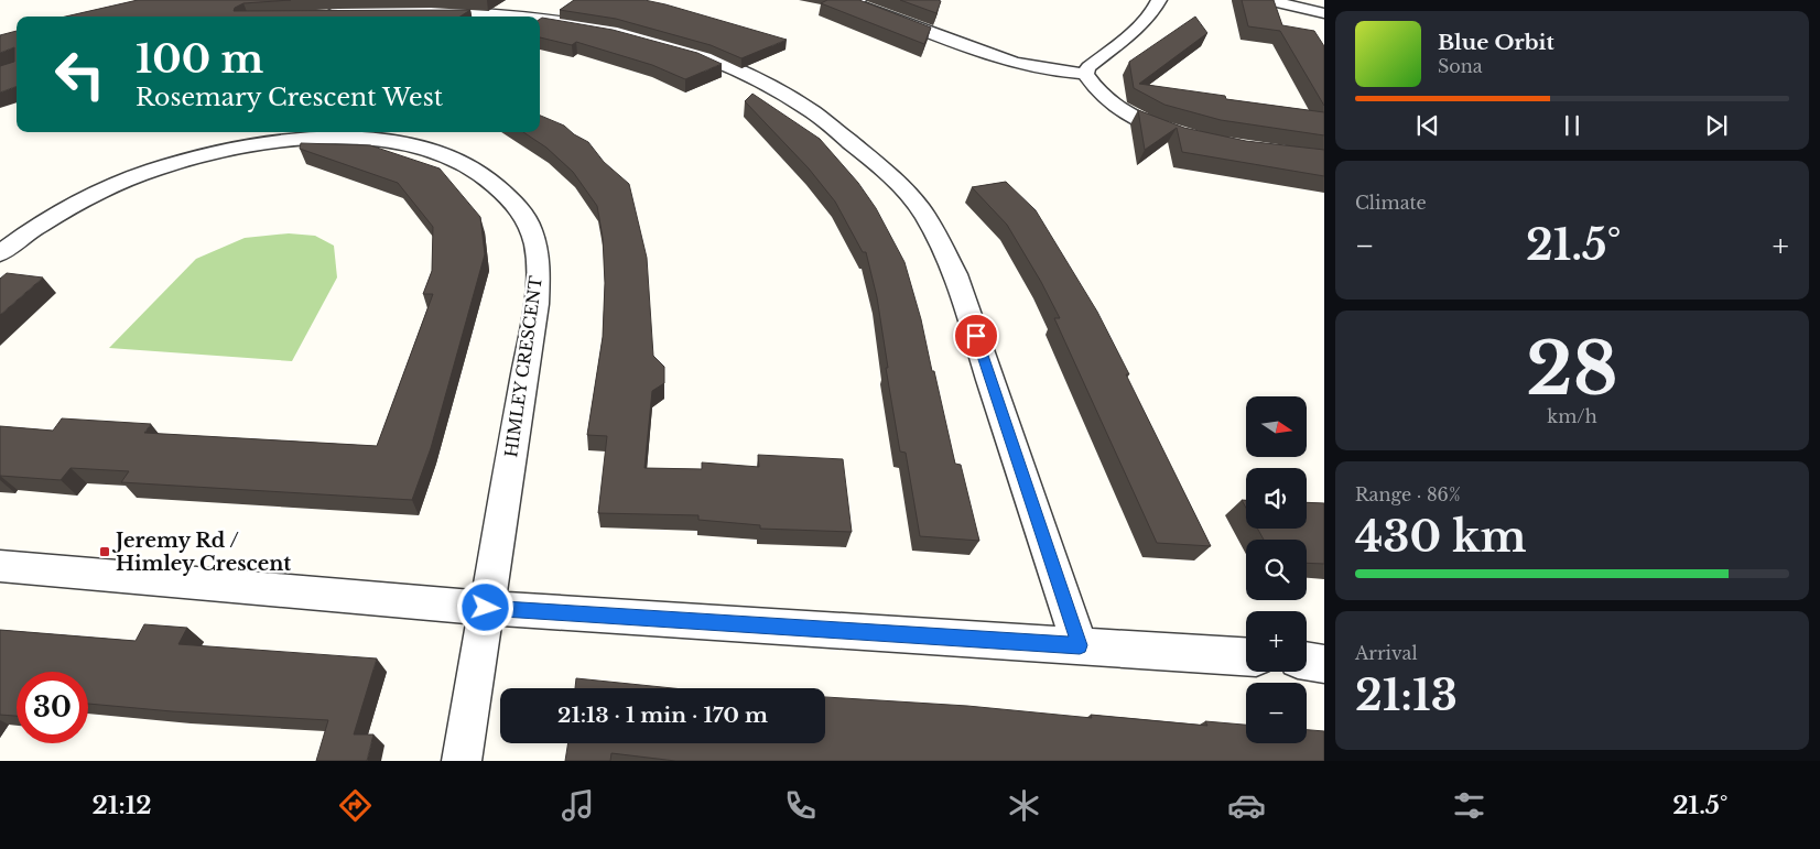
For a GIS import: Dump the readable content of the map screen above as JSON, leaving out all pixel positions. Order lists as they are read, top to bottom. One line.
{"streets":{"street":["HIMLEY CRESCENT"]},"places":{"transit":["Jeremy Rd / Himley Crescent"]},"north":"right","page":{"turn":["100 m","Rosemary Crescent West"],"song":["Blue Orbit","Sona"],"tile":["Climate",["28","km/h"],["Range · 86%","430 km"],["Arrival","21:13"]],"heat":["−","21.5°","+"],"map_buttons":["+","−"],"limit":"30","trip":"21:13 · 1 min · 170 m","tabs":["21:12","21.5°"]}}
